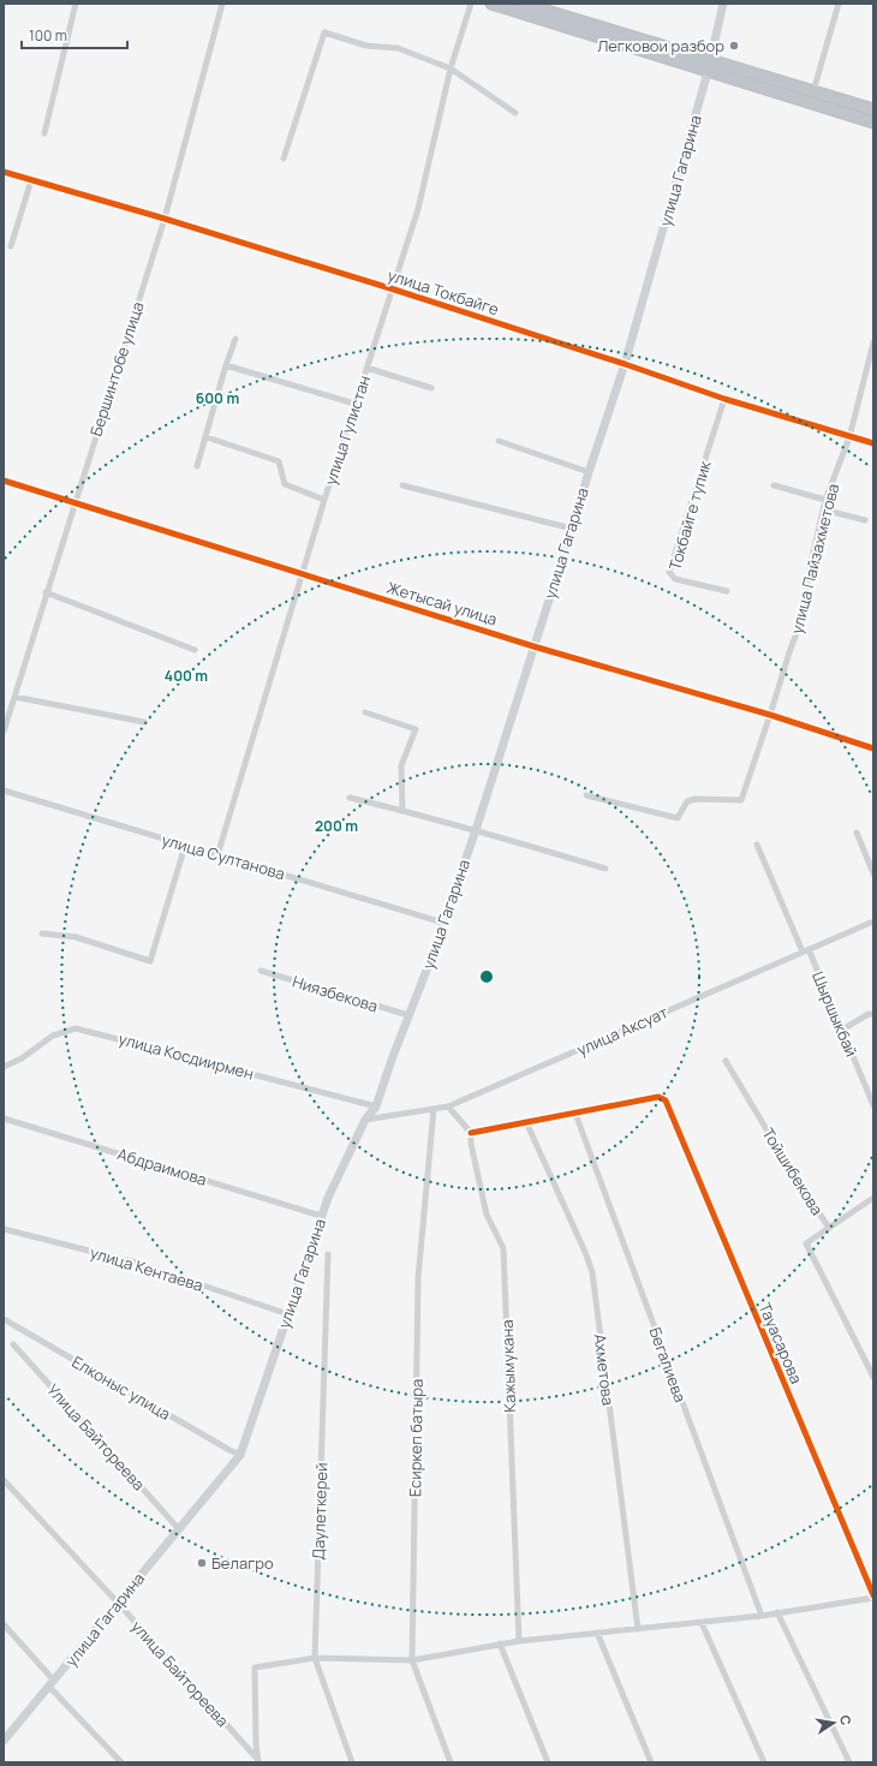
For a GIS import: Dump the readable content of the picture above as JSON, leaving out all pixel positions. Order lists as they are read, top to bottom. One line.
{"streets":{"main road":["улица Гагарина"],"street":["улица Токбайге","Бершинтобе улица","улица Гулистан","Токбайге тупик","улица Пайзахметова","Жетысай улица","улица Султанова","Ниязбекова","Шыршыкбай","улица Аксуат","улица Косдиирмен","Абдраимова","Тойшибекова","улица Кентаева","Тауасарова","Бегалиева","Кажымукана","Ахметова","Елконыс улица","Улица Байтореева","Есиркеп батыра","Даулеткерей","улица Байтореева"]},"crossings":[["улица Гагарина","улица Токбайге"],["улица Гагарина","Жетысай улица"],["улица Гагарина","улица Султанова"],["улица Гагарина","Ниязбекова"],["улица Гагарина","улица Аксуат"],["улица Гагарина","улица Косдиирмен"],["улица Гагарина","Абдраимова"],["улица Гагарина","улица Кентаева"],["улица Гагарина","Елконыс улица"],["улица Гагарина","Улица Байтореева"],["улица Гагарина","улица Байтореева"],["улица Токбайге","Бершинтобе улица"],["улица Токбайге","улица Гулистан"],["улица Токбайге","Токбайге тупик"],["улица Токбайге","улица Пайзахметова"],["Бершинтобе улица","Жетысай улица"],["улица Гулистан","Жетысай улица"],["улица Гулистан","улица Султанова"],["улица Пайзахметова","Жетысай улица"],["Шыршыкбай","улица Аксуат"],["улица Аксуат","Есиркеп батыра"],["Тауасарова","Бегалиева"]],"places":["Легковои разбор","Белагро"],"scale_bar":"100 m","north":"right","rings":["600 m","400 m","200 m"]}
